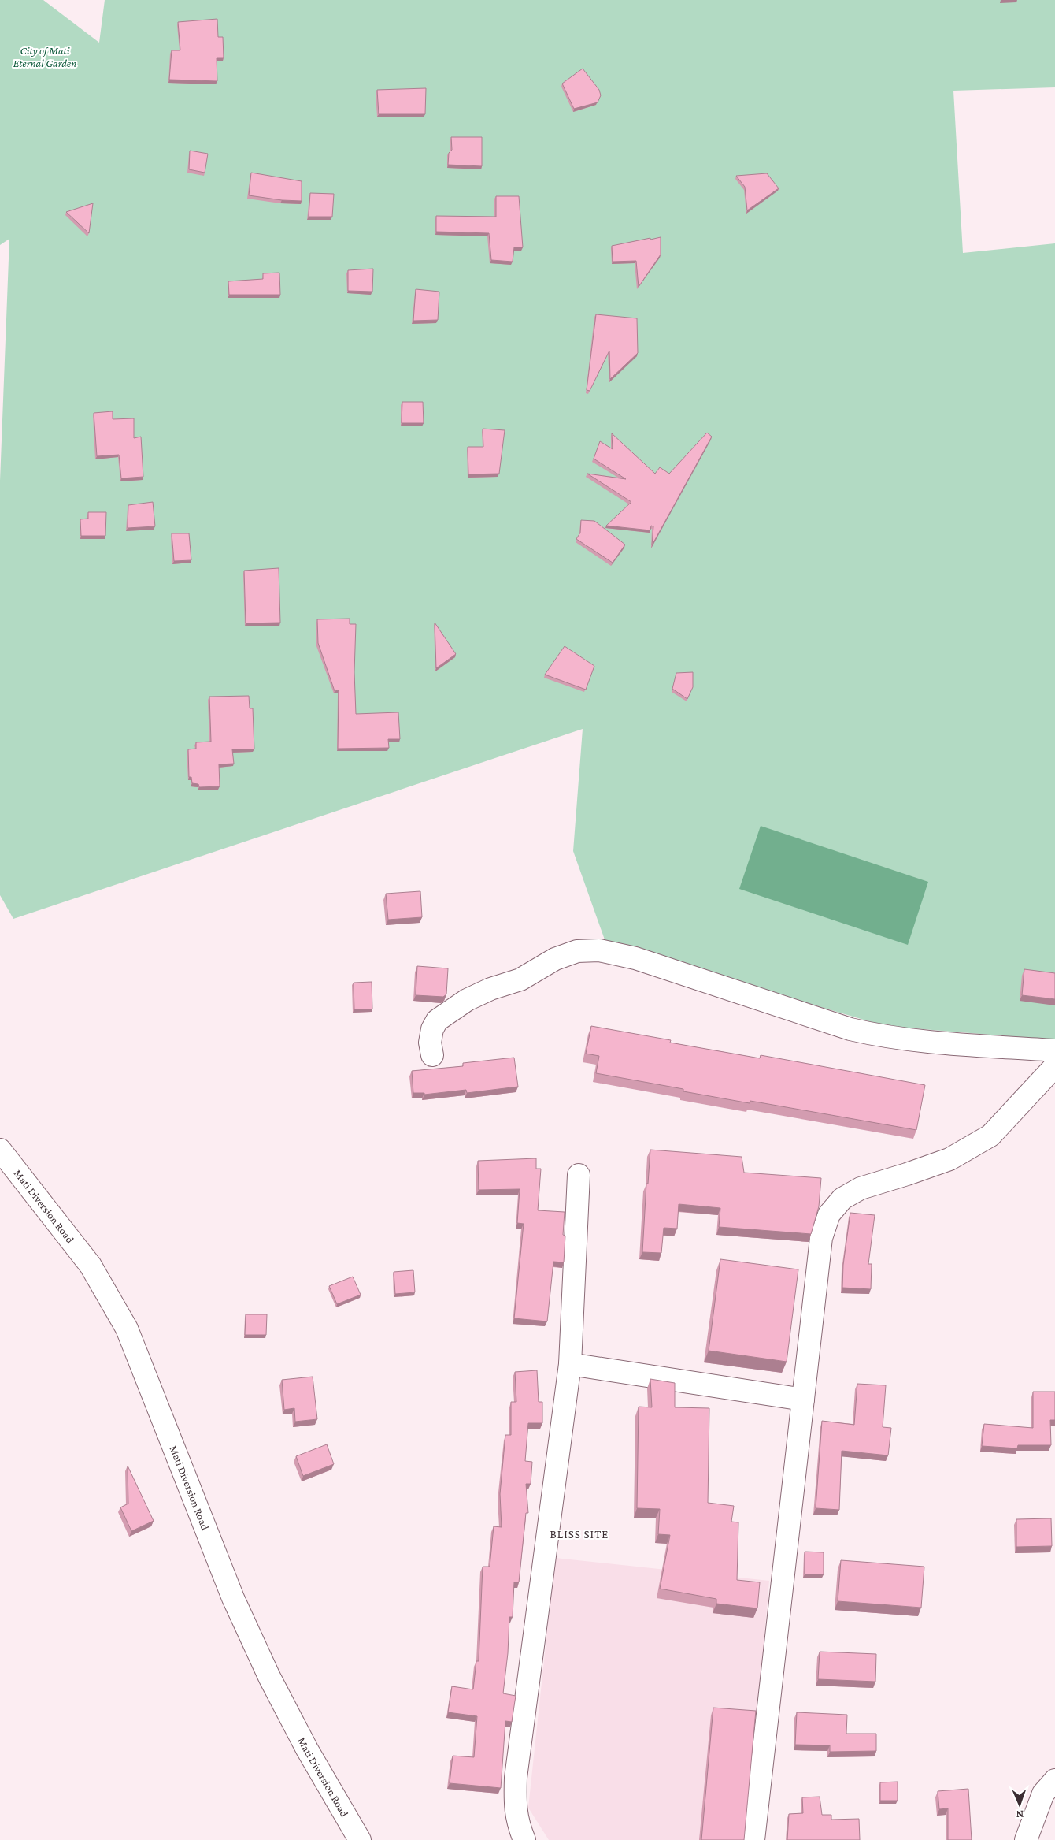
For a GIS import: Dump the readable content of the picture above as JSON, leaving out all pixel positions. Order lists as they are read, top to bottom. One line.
{"streets":{"main road":["Mati Diversion Road"]},"districts":["BLISS SITE"],"parks":["City of Mati Eternal Garden"],"north":"bottom"}
